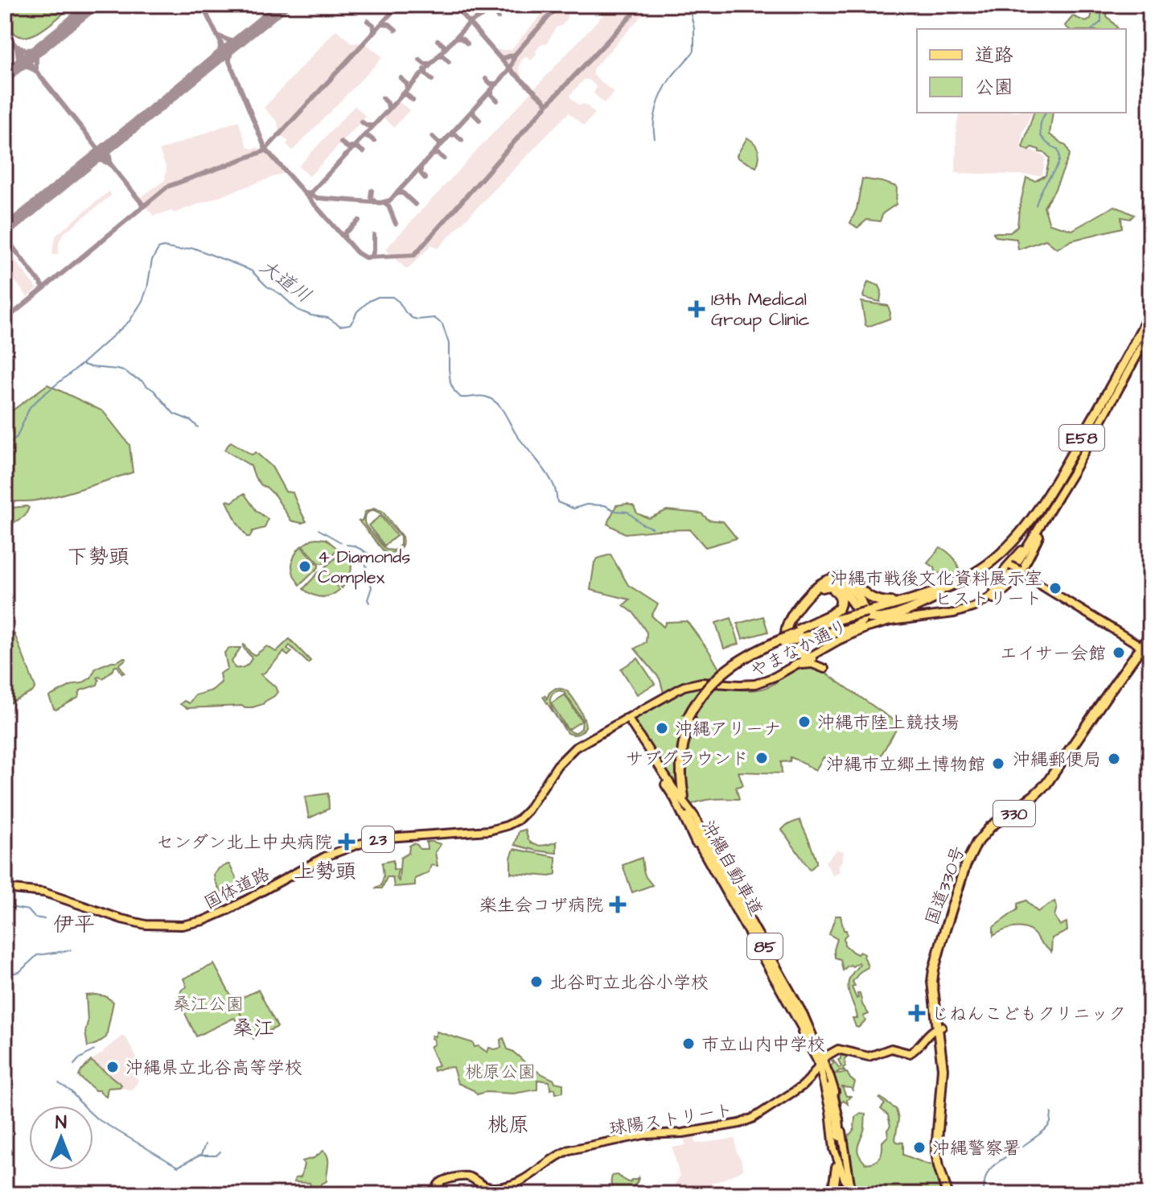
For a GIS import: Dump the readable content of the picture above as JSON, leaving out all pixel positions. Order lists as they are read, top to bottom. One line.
{"streets":{"highway":["E58","330","沖縄自動車道","国道330号"],"main road":["やまなか通り","23","国体道路","85","球陽ストリート"]},"crossings":[["やまなか通り","国体道路"],["やまなか通り","85"],["国体道路","85"],["85","球陽ストリート"]],"districts":["下勢頭","上勢頭","伊平","桑江","桃原"],"water":["大道川"],"parks":["桑江公園","桃原公園"],"places":{"health":["18th Medical Group Clinic","センダン北上中央病院","楽生会コザ病院","じねんこどもクリニック"],"other":["4 Diamonds Complex","沖縄市戦後文化資料展示室 ヒストリート","エイサー会館","沖縄市陸上競技場","沖縄アリーナ","サブグラウンド","沖縄郵便局","沖縄市立郷土博物館","北谷町立北谷小学校","市立山内中学校","沖縄県立北谷高等学校","沖縄警察署"]},"legend":["道路","公園"],"north":"top"}
